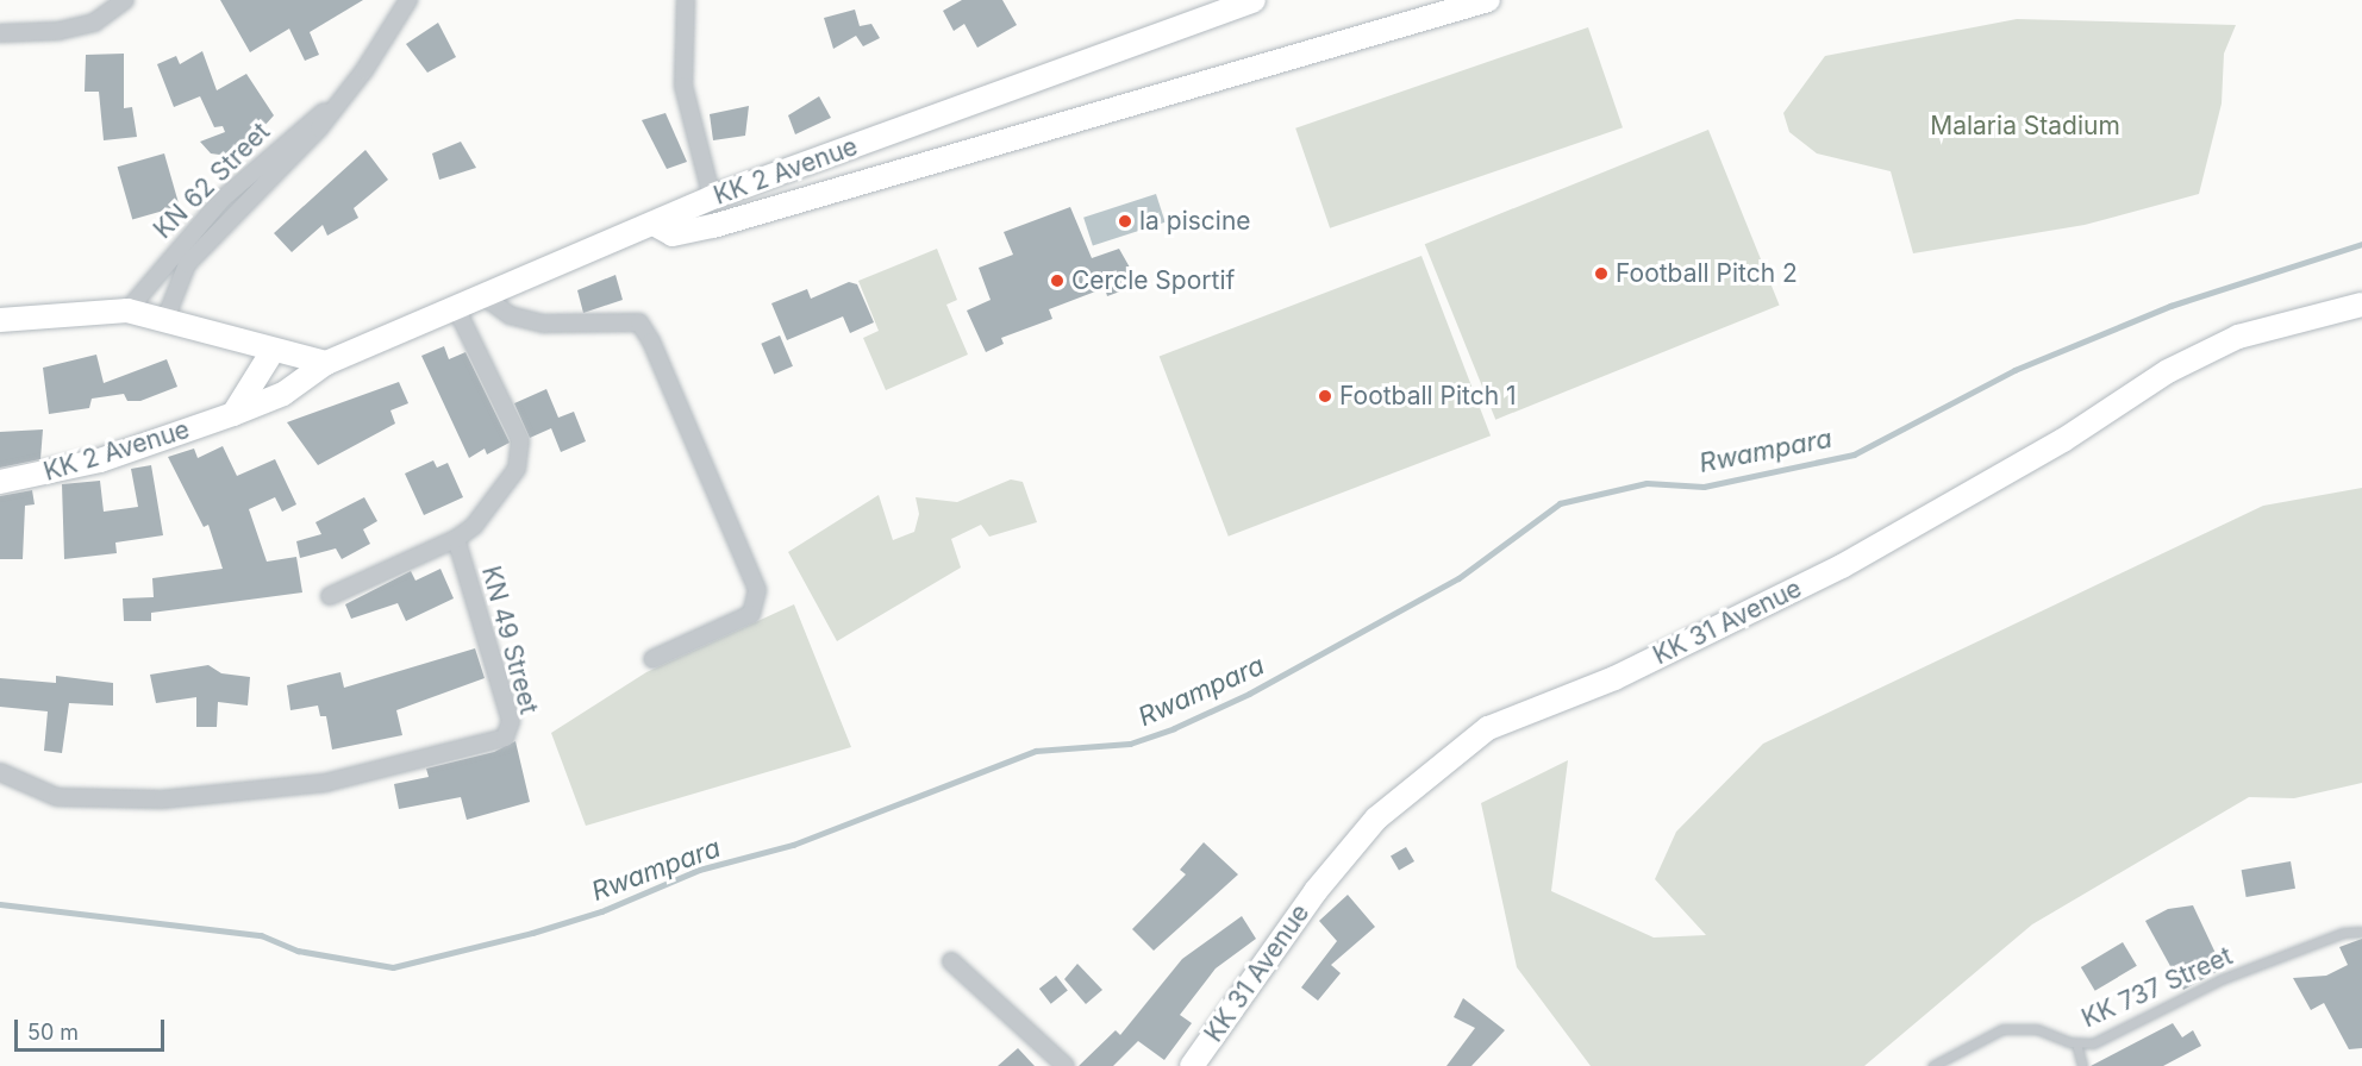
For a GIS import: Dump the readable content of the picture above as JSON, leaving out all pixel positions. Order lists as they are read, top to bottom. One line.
{"streets":{"main road":["KK 2 Avenue","KK 31 Avenue"],"street":["KN 62 Street","KN 49 Street"],"lane":["KK 737 Street"]},"crossings":[["KK 2 Avenue","KN 49 Street"]],"water":["Rwampara"],"parks":["Malaria Stadium"],"places":["la piscine","Football Pitch 2","Cercle Sportif","Football Pitch 1"],"scale_bar":"50 m"}
